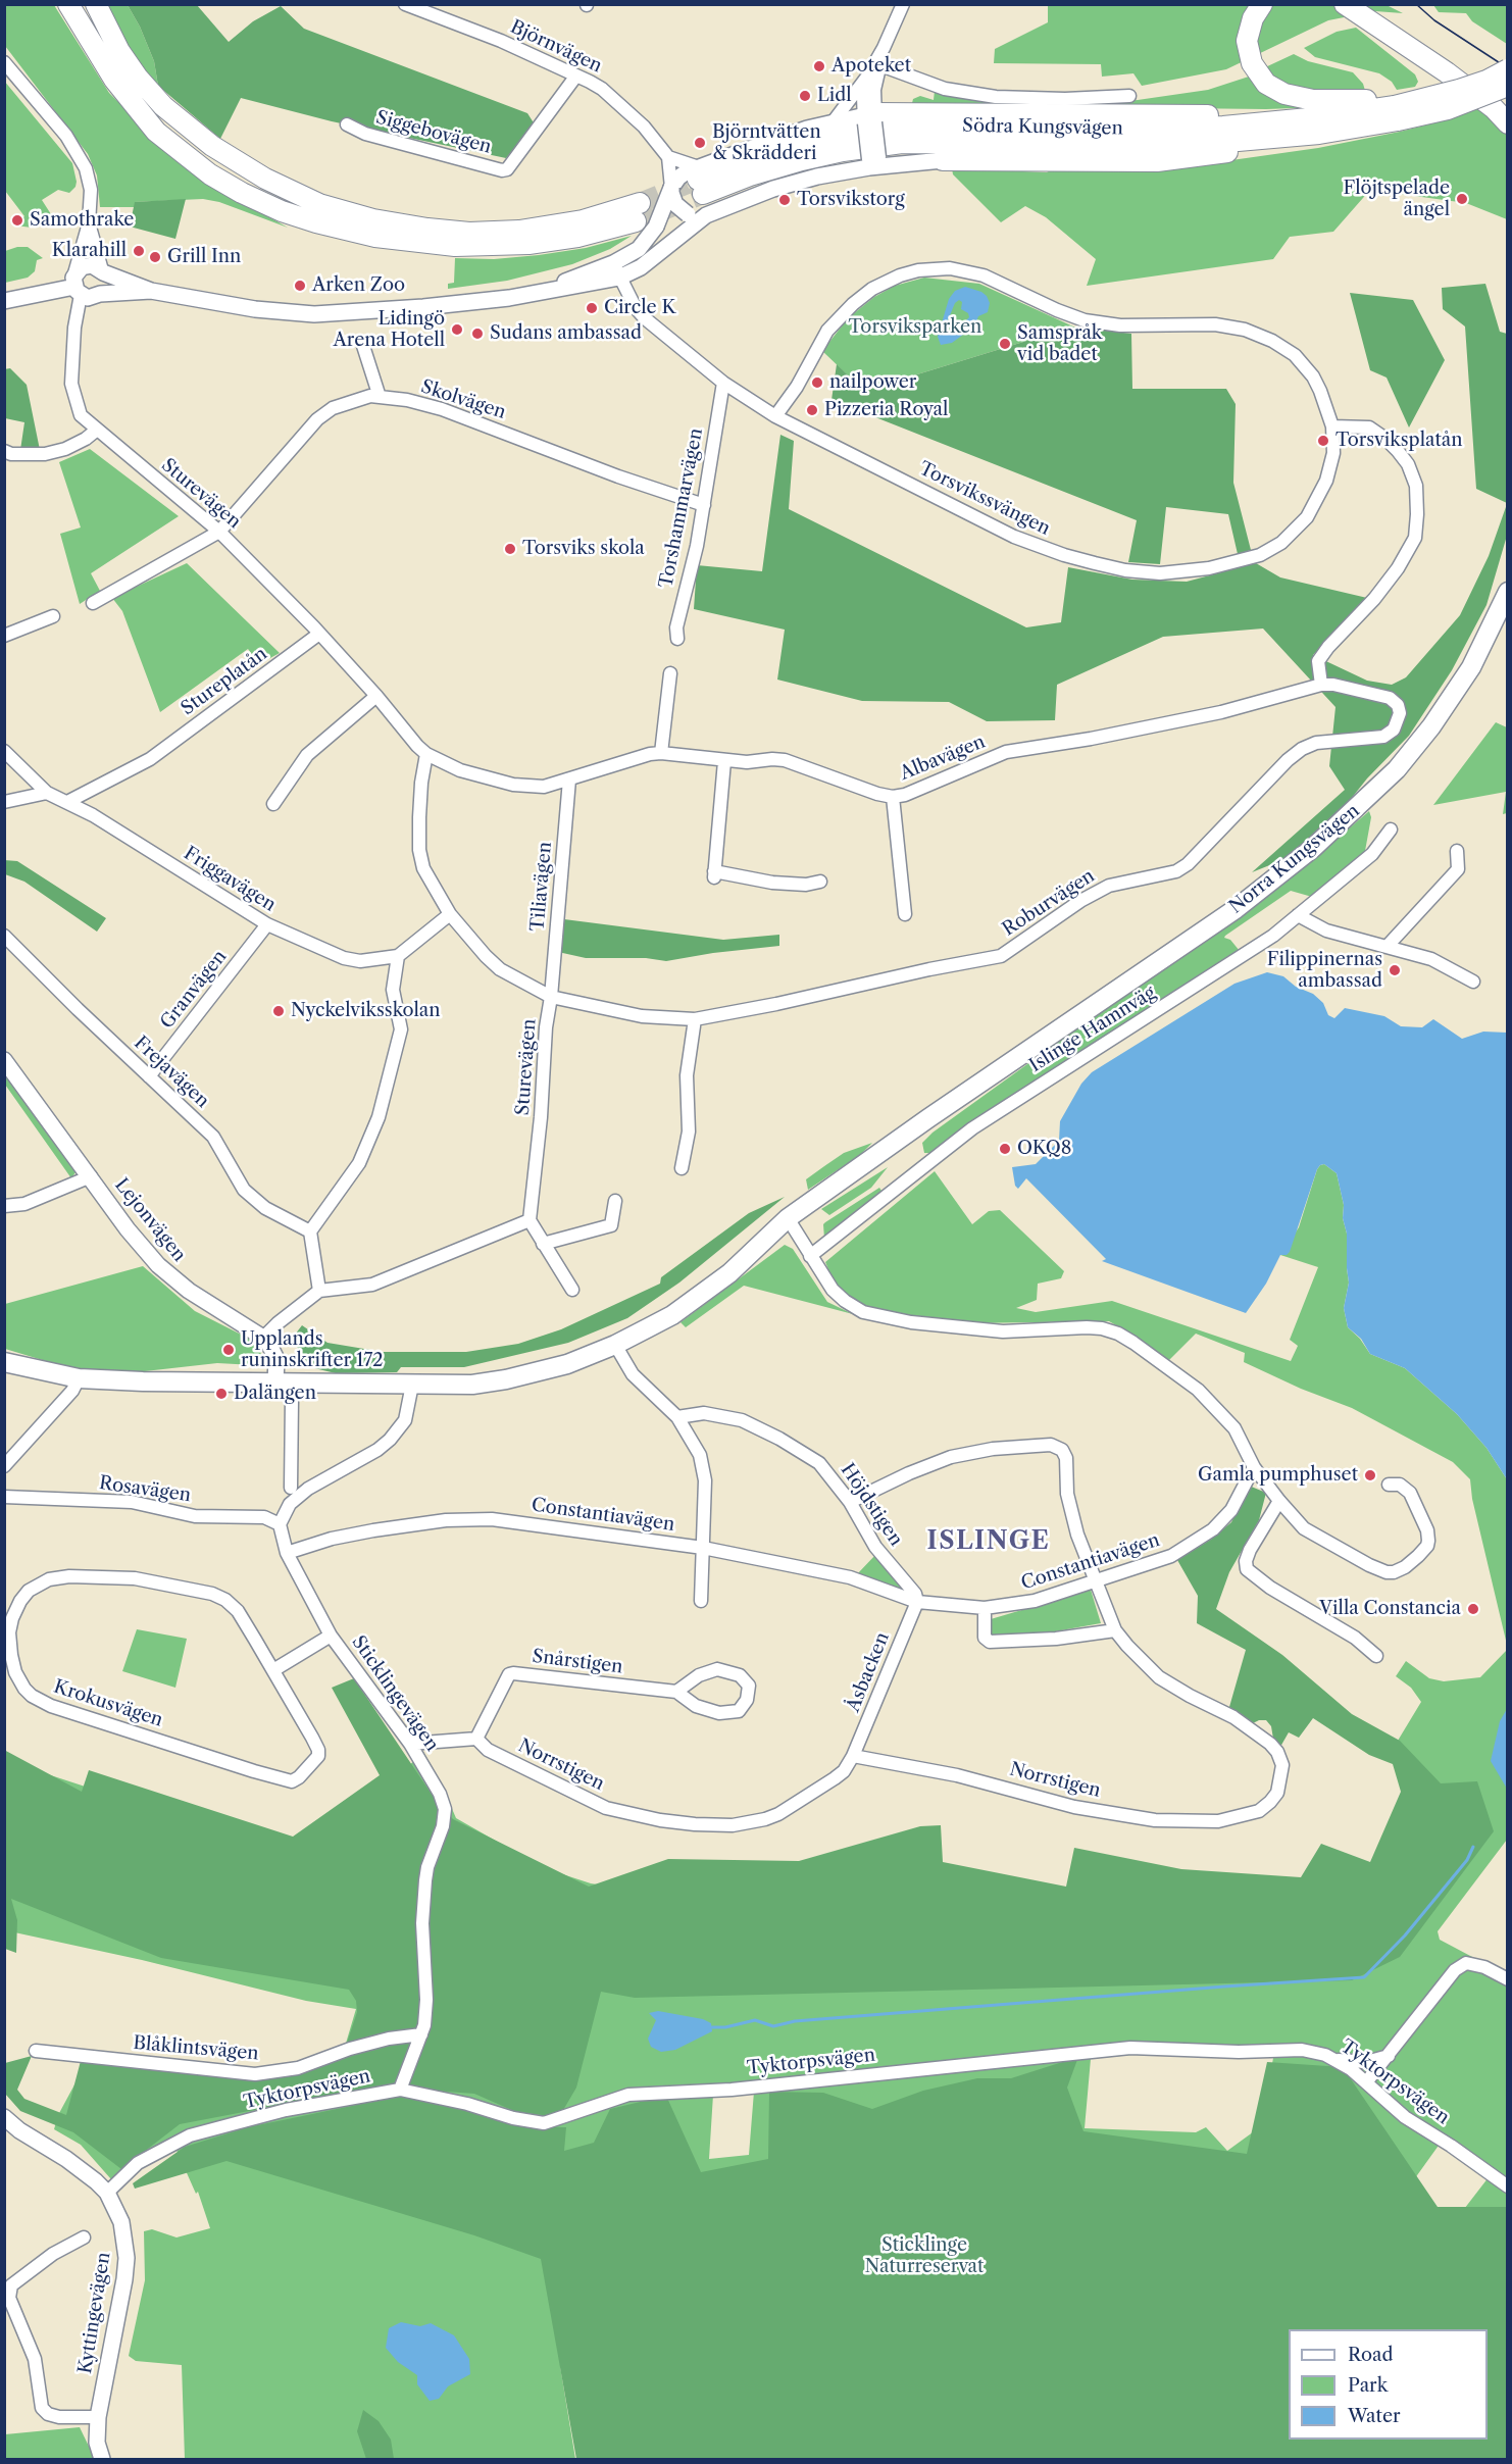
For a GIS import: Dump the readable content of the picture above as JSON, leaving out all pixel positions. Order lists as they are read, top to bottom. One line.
{"streets":{"main road":["Södra Kungsvägen","Norra Kungsvägen"],"street":["Björnvägen","Siggebovägen","Skolvägen","Sturevägen","Torsvikssvängen","Torshammarvägen","Stureplatån","Albavägen","Friggavägen","Tiliavägen","Roburvägen","Granvägen","Islinge Hamnväg","Frejavägen","Lejonvägen","Rosavägen","Höjdstigen","Constantiavägen","Snårstigen","Åsbacken","Sticklingevägen","Krokusvägen","Norrstigen","Blåklintsvägen","Tyktorpsvägen","Kyttingevägen"]},"crossings":[["Björnvägen","Siggebovägen"],["Skolvägen","Sturevägen"],["Skolvägen","Torshammarvägen"],["Sturevägen","Stureplatån"],["Sturevägen","Albavägen"],["Sturevägen","Tiliavägen"],["Sturevägen","Roburvägen"],["Torsvikssvängen","Torshammarvägen"],["Stureplatån","Friggavägen"],["Albavägen","Tiliavägen"],["Albavägen","Roburvägen"],["Friggavägen","Granvägen"],["Tiliavägen","Roburvägen"],["Granvägen","Frejavägen"],["Rosavägen","Sticklingevägen"],["Höjdstigen","Constantiavägen"],["Höjdstigen","Åsbacken"],["Höjdstigen","Norrstigen"],["Constantiavägen","Åsbacken"],["Constantiavägen","Sticklingevägen"],["Constantiavägen","Norrstigen"],["Snårstigen","Norrstigen"],["Åsbacken","Norrstigen"],["Sticklingevägen","Blåklintsvägen"],["Sticklingevägen","Tyktorpsvägen"],["Tyktorpsvägen","Kyttingevägen"]],"districts":["ISLINGE"],"parks":["Torsviksparken","Sticklinge Naturreservat"],"places":["Apoteket","Lidl","Björntvätten & Skrädderi","Flöjtspelade ängel","Torsvikstorg","Samothrake","Klarahill","Grill Inn","Arken Zoo","Circle K","Lidingö Arena Hotell","Sudans ambassad","Samspråk vid badet","nailpower","Pizzeria Royal","Torsviksplatån","Torsviks skola","Filippinernas ambassad","Nyckelviksskolan","OKQ8","Upplands runinskrifter 172","Dalängen","Gamla pumphuset","Villa Constancia"],"legend":["Road","Park","Water"]}
